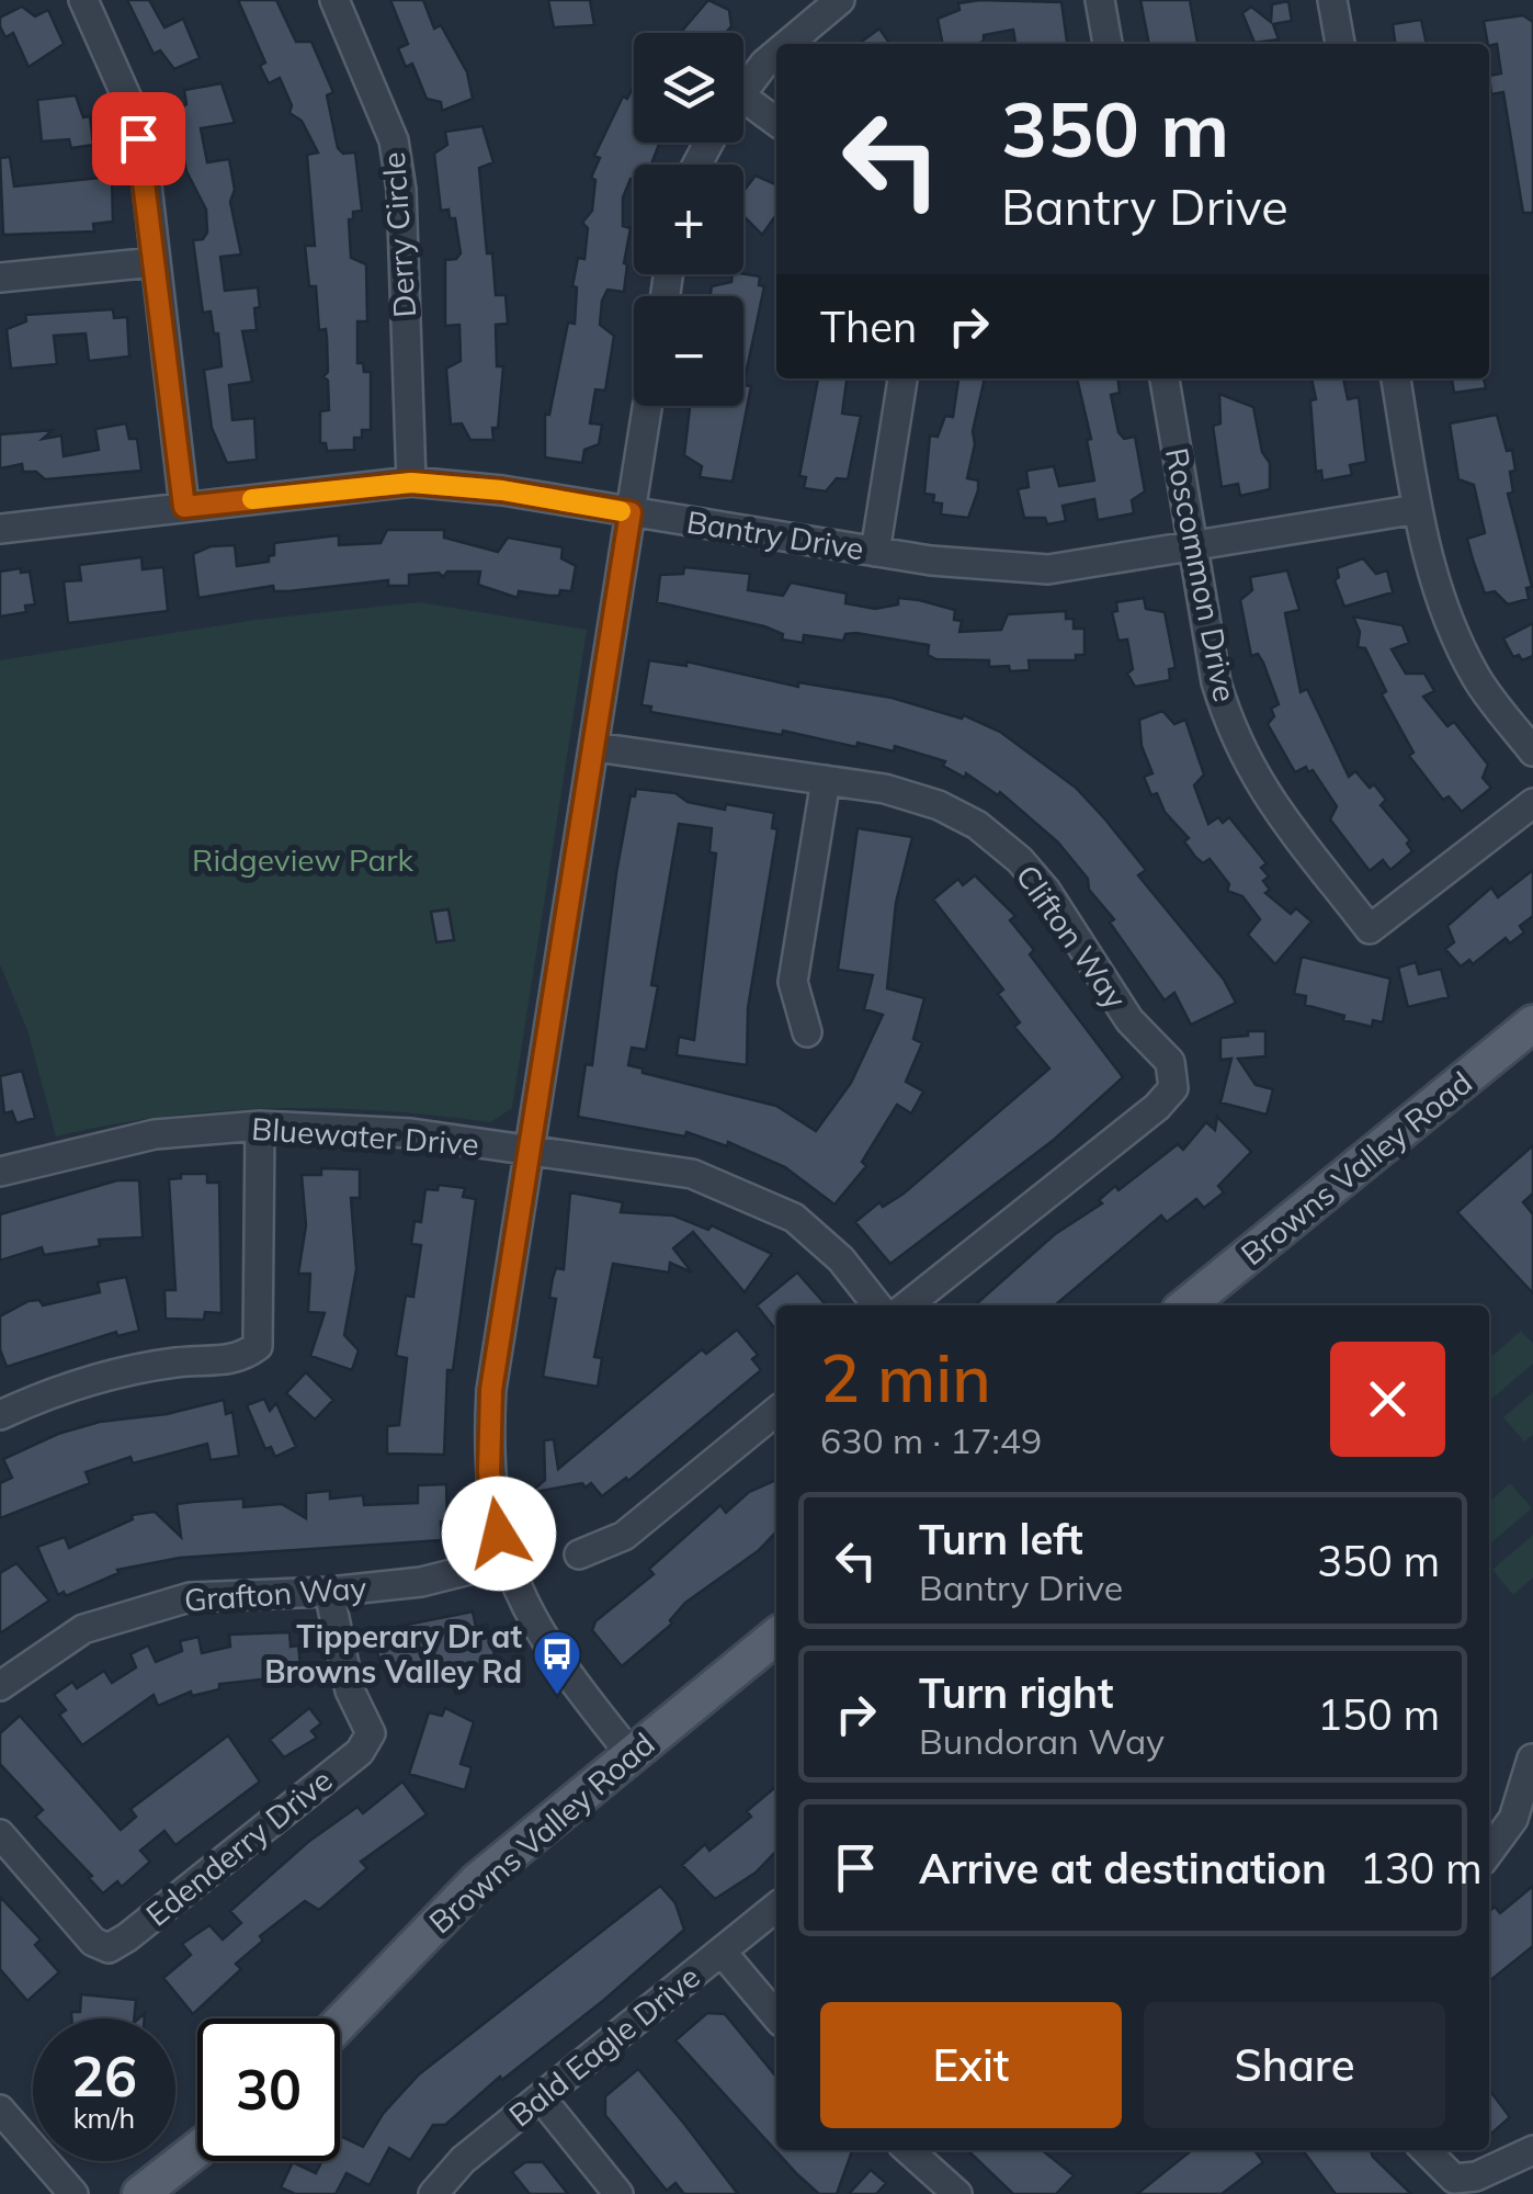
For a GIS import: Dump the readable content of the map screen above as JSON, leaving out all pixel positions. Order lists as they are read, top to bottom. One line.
{"streets":{"main road":["Browns Valley Road"],"street":["Derry Circle","Bantry Drive","Roscommon Drive","Clifton Way","Bluewater Drive","Grafton Way","Edenderry Drive","Bald Eagle Drive"]},"crossings":[["Derry Circle","Bantry Drive"],["Bantry Drive","Roscommon Drive"],["Grafton Way","Edenderry Drive"]],"parks":["Ridgeview Park"],"places":{"bus stop":["Tipperary Dr at Browns Valley Rd"]},"page":{"map_buttons":["+","−"],"turn":["350 m","Bantry Drive"],"then":"Then","heading":["2 min","630 m · 17:49"],"list":[{"name":"Turn left","note":"Bantry Drive","value":"350 m"},{"name":"Turn right","note":"Bundoran Way","value":"150 m"},{"name":"Arrive at destination","value":"130 m"}],"buttons":["Exit","Share"],"speed":"26 km/h","limit":"30"}}
